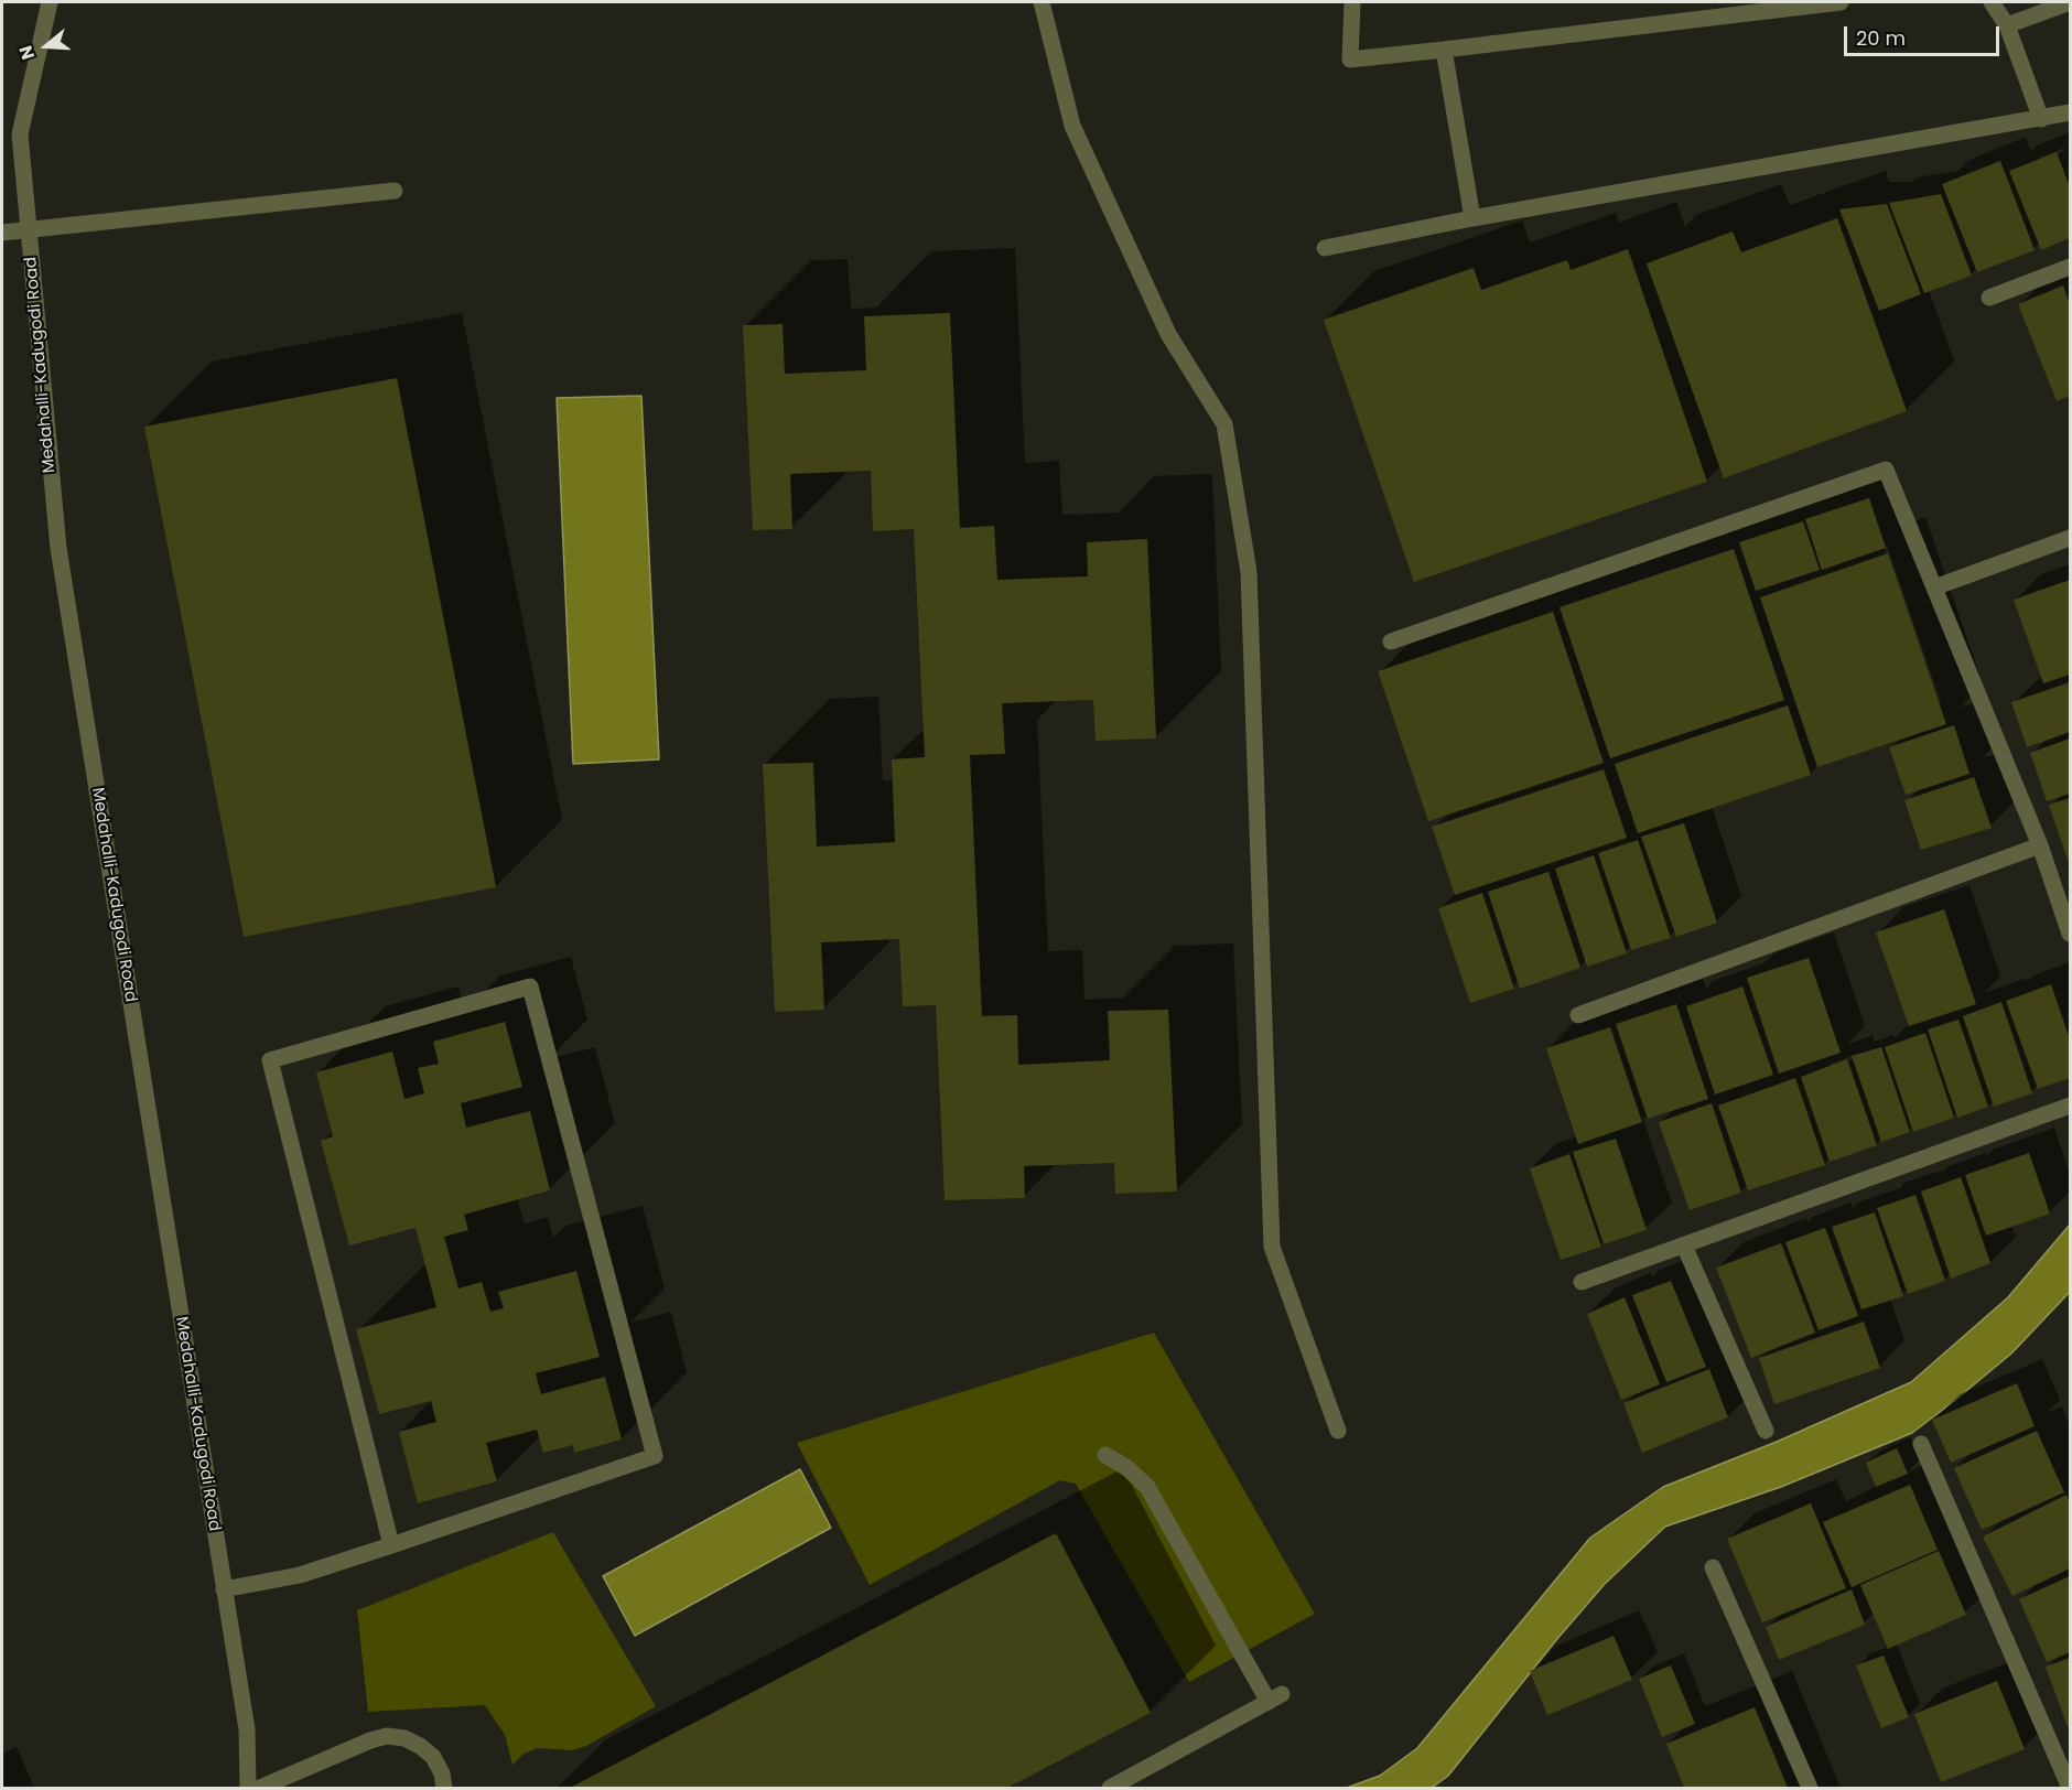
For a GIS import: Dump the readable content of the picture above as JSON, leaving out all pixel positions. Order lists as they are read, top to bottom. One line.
{"streets":{"street":["Medahalli-Kadugodi Road"]},"scale_bar":"20 m","north":"left"}
